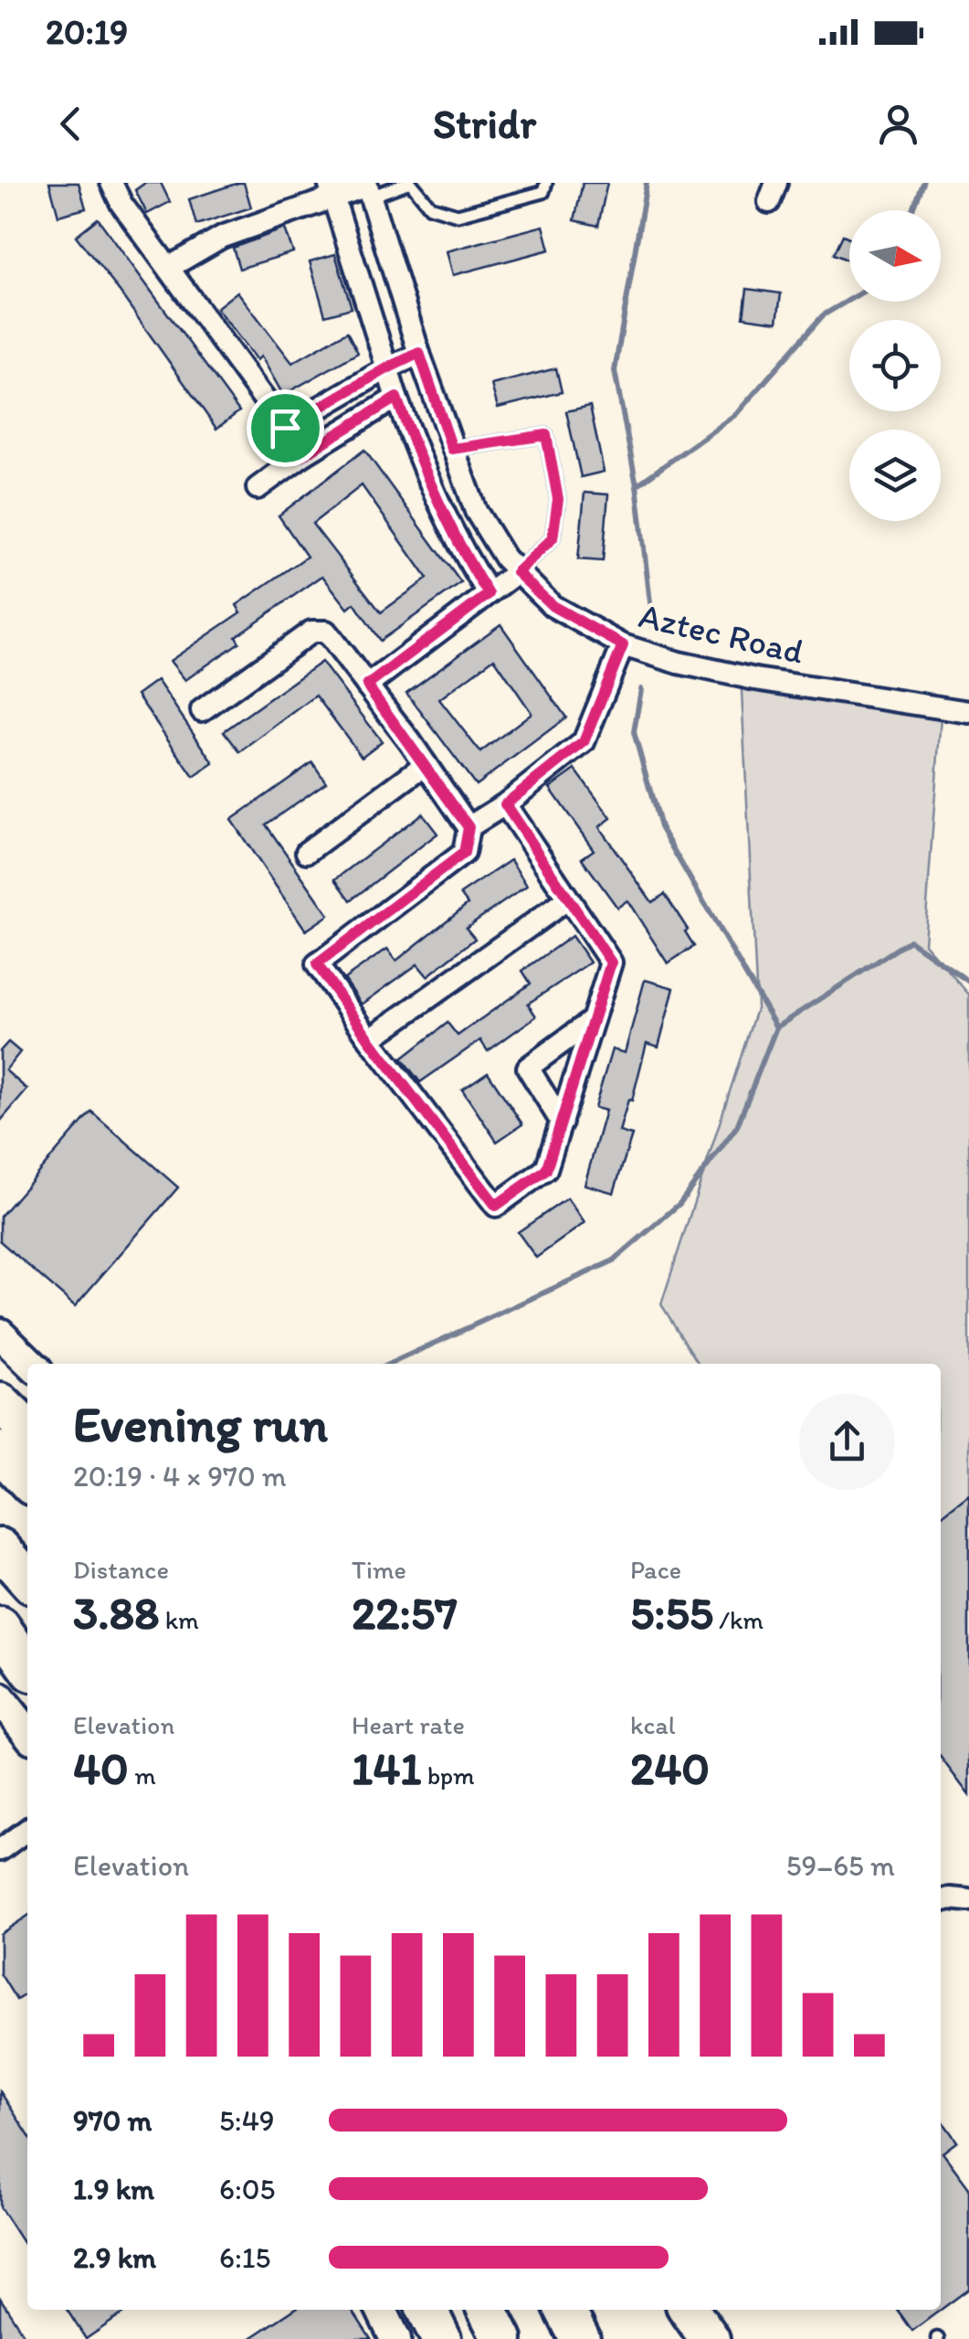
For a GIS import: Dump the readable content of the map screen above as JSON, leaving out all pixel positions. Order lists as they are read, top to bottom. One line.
{"streets":{"street":["Aztec Road"]},"north":"right","page":{"status":"20:19","header":"Stridr","heading":["Evening run","20:19 · 4 × 970 m"],"stats":[["Distance","3.88 km"],["Time","22:57"],["Pace","5:55 /km"],["Elevation","40 m"],["Heart rate","141 bpm"],["kcal","240"]],"chart":["Elevation","59–65 m"],"list":[{"name":"970 m","note":"5:49"},{"name":"1.9 km","note":"6:05"},{"name":"2.9 km","note":"6:15"}]}}
